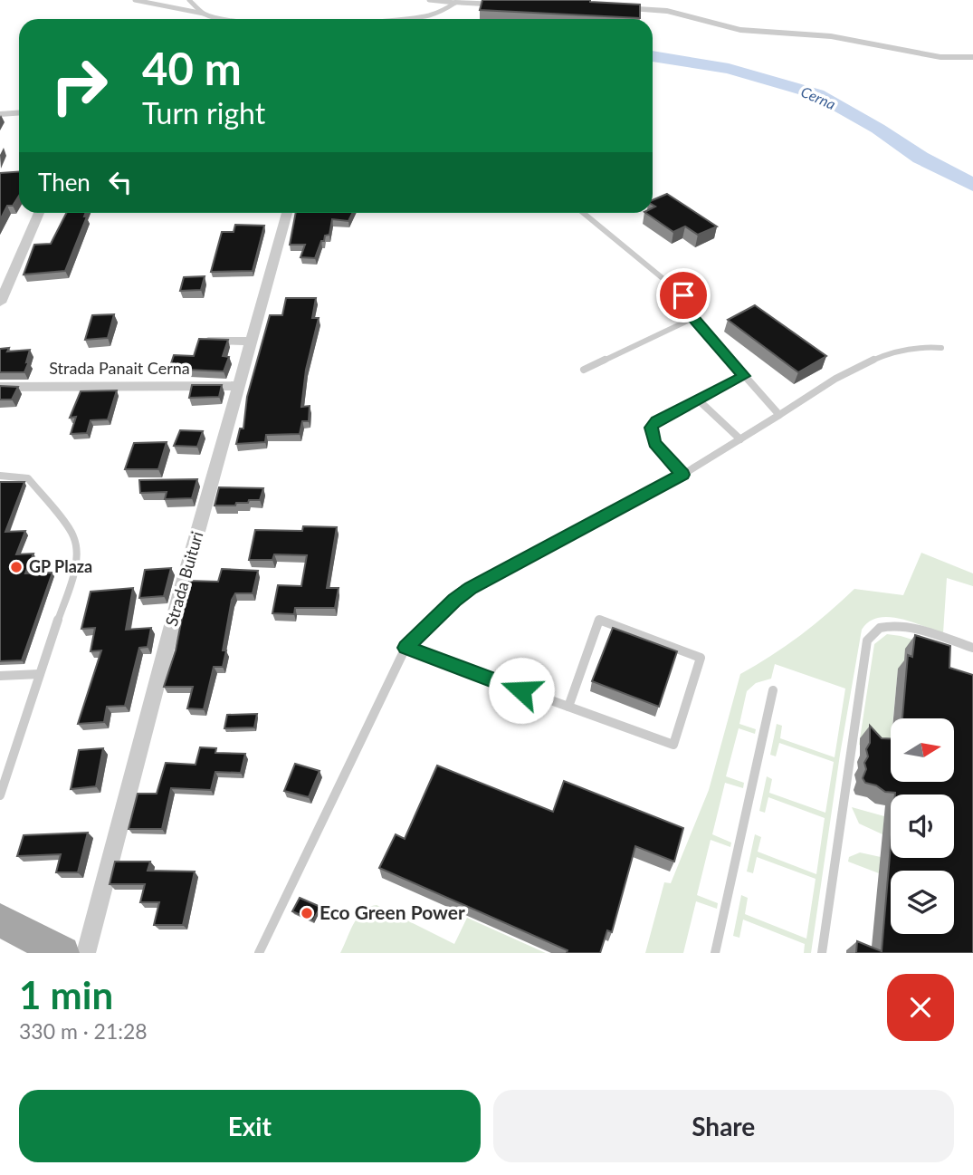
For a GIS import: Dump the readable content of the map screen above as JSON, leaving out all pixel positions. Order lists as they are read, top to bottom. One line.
{"streets":{"street":["Strada Panait Cerna","Strada Buituri"]},"crossings":[["Strada Panait Cerna","Strada Buituri"]],"water":["Cerna"],"places":["GP Plaza","Eco Green Power"],"north":"right","page":{"turn":["40 m","Turn right"],"then":"Then","heading":["1 min","330 m · 21:28"],"buttons":["Exit","Share"]}}
